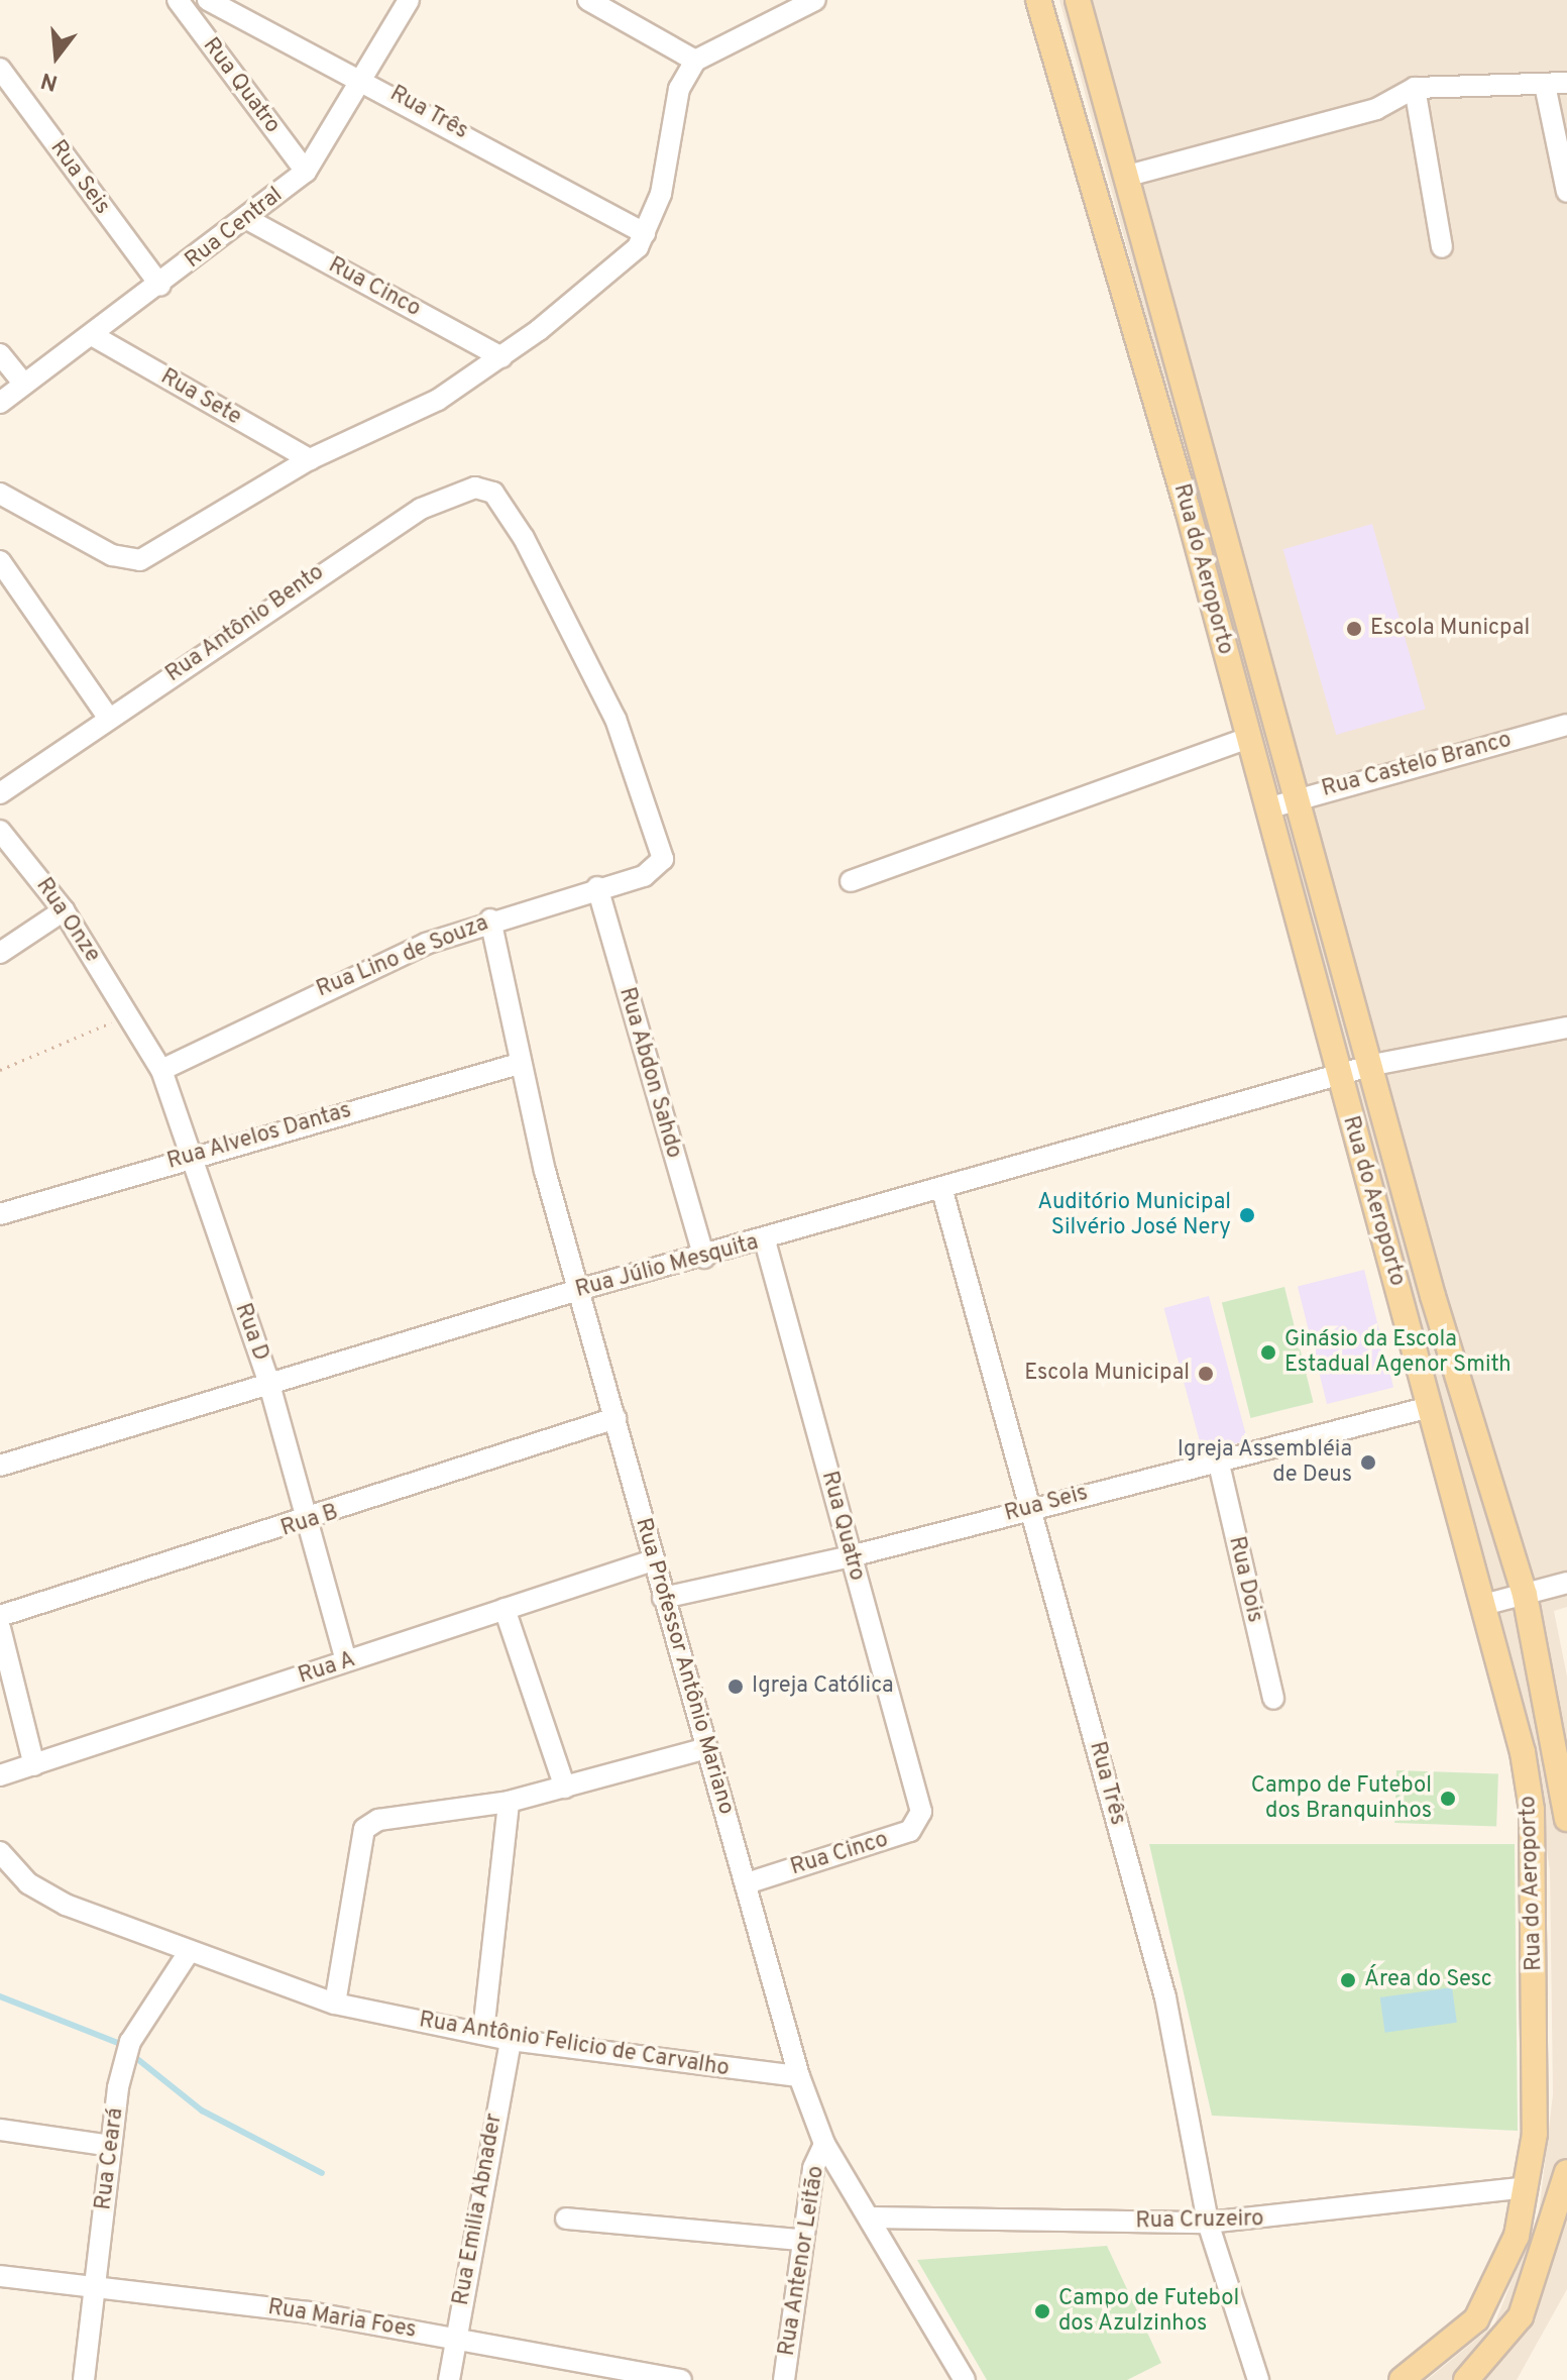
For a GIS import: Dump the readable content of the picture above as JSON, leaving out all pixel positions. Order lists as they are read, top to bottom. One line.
{"streets":{"main road":["Rua do Aeroporto"],"street":["Rua Quatro","Rua Três","Rua Seis","Rua Central","Rua Cinco","Rua Sete","Rua Antônio Bento","Rua Castelo Branco","Rua Onze","Rua Lino de Souza","Rua Abdon Sahdo","Rua Alvelos Dantas","Rua Júlio Mesquita","Rua D","Rua B","Rua Dois","Rua Professor Antônio Mariano","Rua A","Rua Antônio Felicio de Carvalho","Rua Ceará","Rua Emilia Abnader","Rua Cruzeiro","Rua Antenor Leitão","Rua Maria Foes"]},"crossings":[["Rua Quatro","Rua Seis"],["Rua Quatro","Rua Central"],["Rua Quatro","Rua Cinco"],["Rua Quatro","Rua Júlio Mesquita"],["Rua Três","Rua Seis"],["Rua Três","Rua Central"],["Rua Três","Rua Júlio Mesquita"],["Rua Três","Rua Cruzeiro"],["Rua Seis","Rua Central"],["Rua Seis","Rua do Aeroporto"],["Rua Seis","Rua Dois"],["Rua Seis","Rua Professor Antônio Mariano"],["Rua Central","Rua Cinco"],["Rua Central","Rua Sete"],["Rua Cinco","Rua Professor Antônio Mariano"],["Rua do Aeroporto","Rua Castelo Branco"],["Rua do Aeroporto","Rua Júlio Mesquita"],["Rua do Aeroporto","Rua Cruzeiro"],["Rua Antônio Bento","Rua Lino de Souza"],["Rua Onze","Rua D"],["Rua Lino de Souza","Rua Abdon Sahdo"],["Rua Lino de Souza","Rua D"],["Rua Lino de Souza","Rua Professor Antônio Mariano"],["Rua Abdon Sahdo","Rua Júlio Mesquita"],["Rua Alvelos Dantas","Rua D"],["Rua Alvelos Dantas","Rua Professor Antônio Mariano"],["Rua Júlio Mesquita","Rua D"],["Rua Júlio Mesquita","Rua Professor Antônio Mariano"],["Rua D","Rua B"],["Rua D","Rua A"],["Rua B","Rua Professor Antônio Mariano"],["Rua Professor Antônio Mariano","Rua A"],["Rua Professor Antônio Mariano","Rua Antônio Felicio de Carvalho"],["Rua Professor Antônio Mariano","Rua Cruzeiro"],["Rua Professor Antônio Mariano","Rua Antenor Leitão"],["Rua Antônio Felicio de Carvalho","Rua Ceará"],["Rua Antônio Felicio de Carvalho","Rua Emilia Abnader"],["Rua Ceará","Rua Maria Foes"],["Rua Emilia Abnader","Rua Maria Foes"]],"places":["Escola Municpal","Auditório Municipal Silvério José Nery","Ginásio da Escola Estadual Agenor Smith","Escola Municipal","Igreja Assembléia de Deus","Igreja Católica","Campo de Futebol dos Branquinhos","Área do Sesc","Campo de Futebol dos Azulzinhos"],"north":"bottom"}
